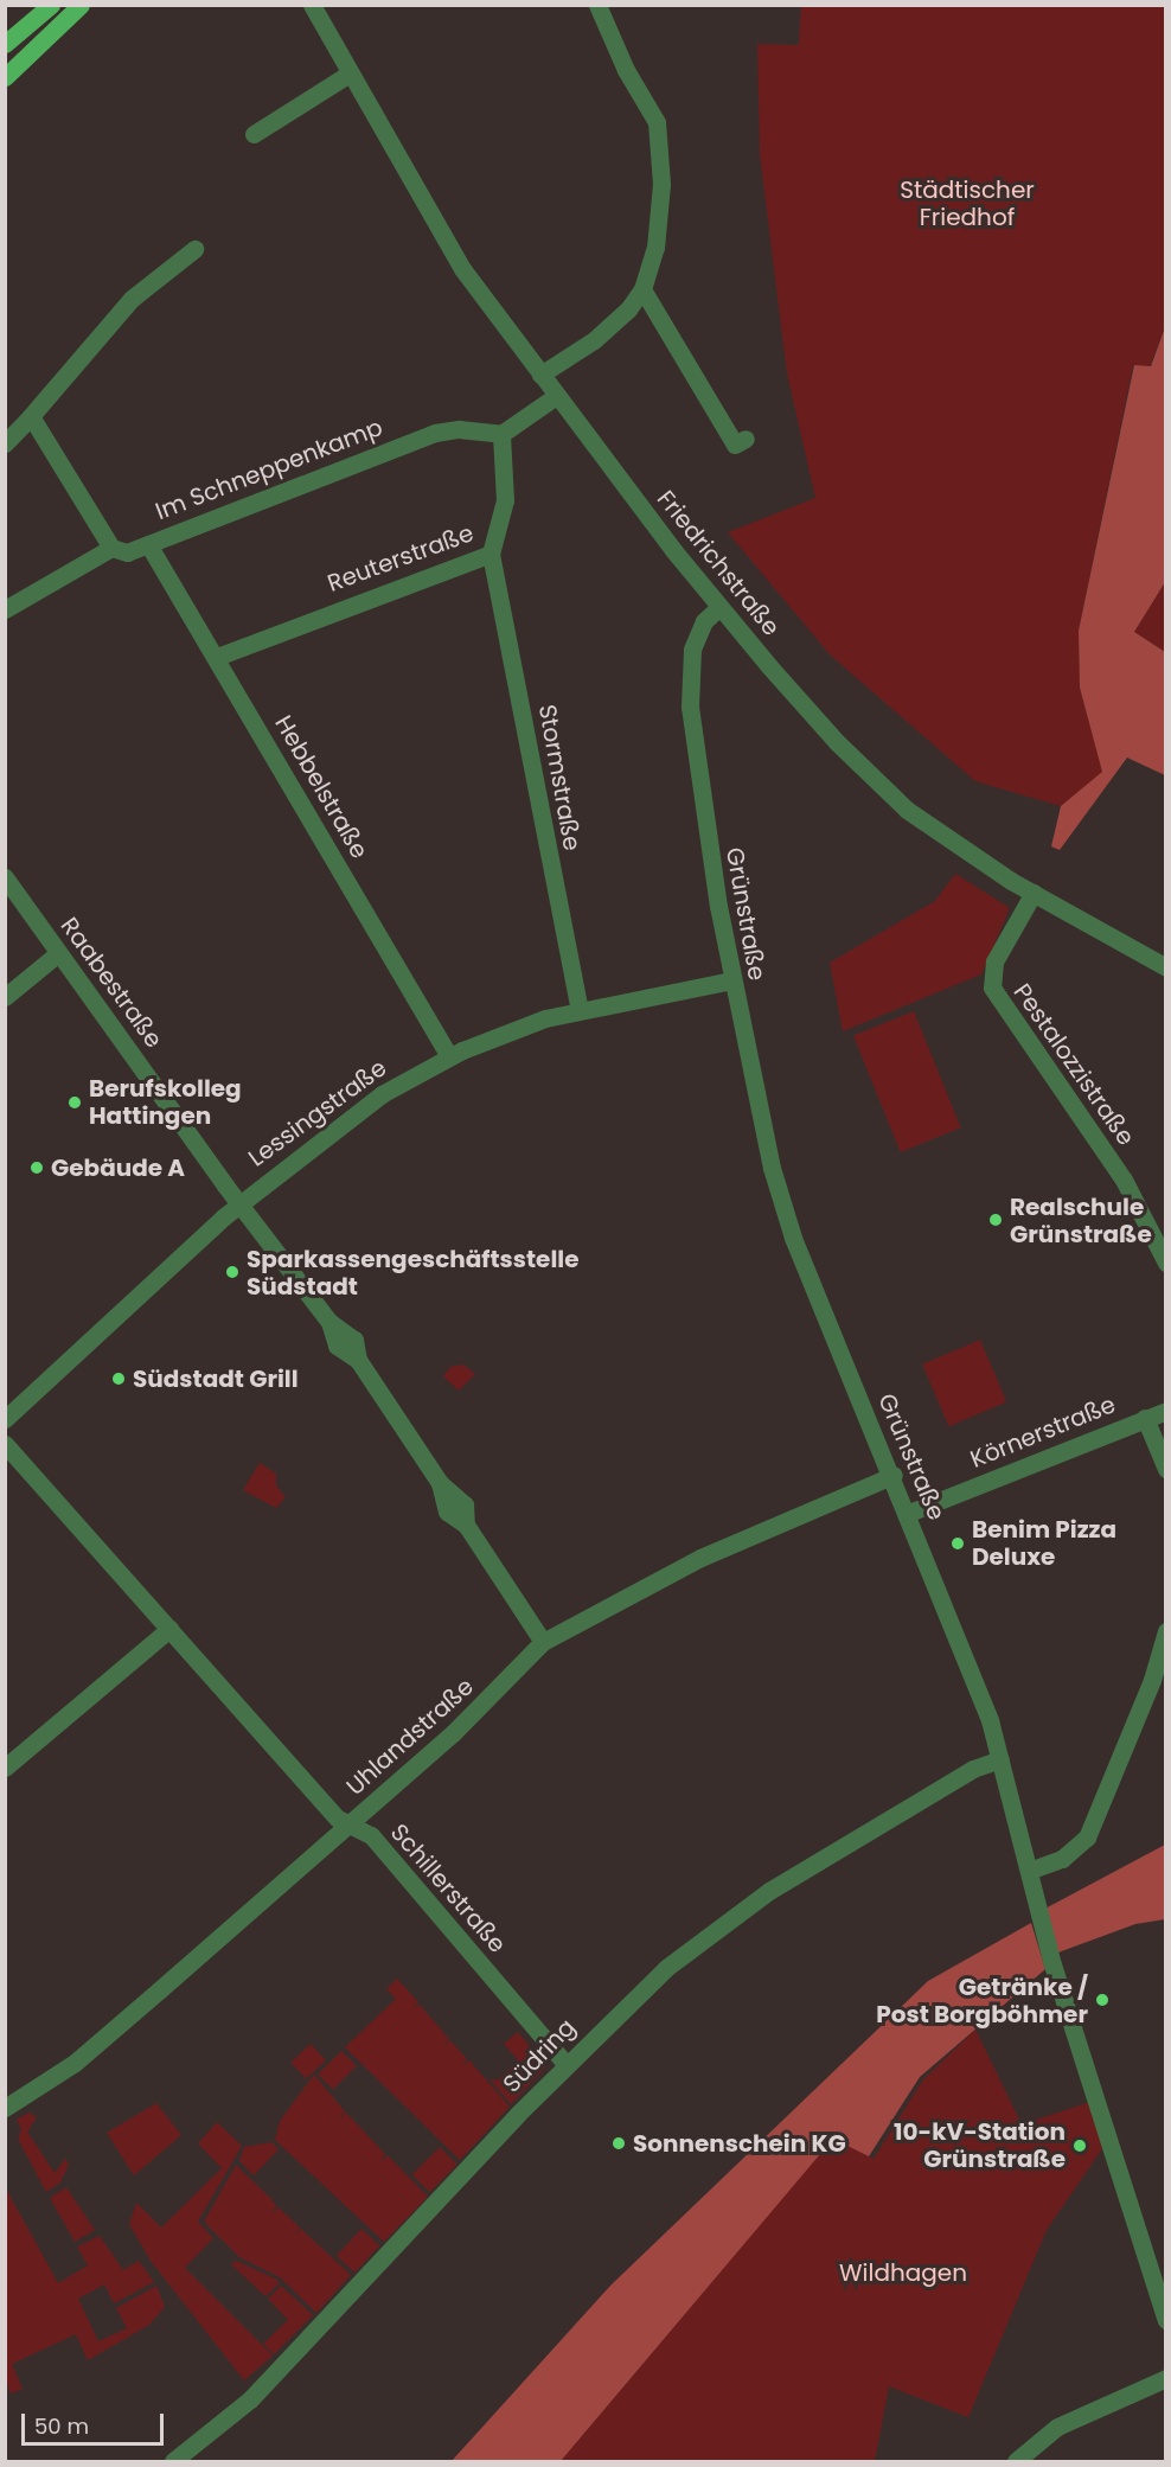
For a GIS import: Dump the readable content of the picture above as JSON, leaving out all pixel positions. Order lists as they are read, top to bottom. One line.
{"streets":{"street":["Im Schneppenkamp","Reuterstraße","Friedrichstraße","Stormstraße","Hebbelstraße","Grünstraße","Raabestraße","Pestalozzistraße","Lessingstraße","Körnerstraße","Uhlandstraße","Schillerstraße","Südring"]},"crossings":[["Im Schneppenkamp","Reuterstraße"],["Im Schneppenkamp","Hebbelstraße"],["Reuterstraße","Stormstraße"],["Reuterstraße","Hebbelstraße"],["Friedrichstraße","Grünstraße"],["Friedrichstraße","Pestalozzistraße"],["Stormstraße","Lessingstraße"],["Hebbelstraße","Lessingstraße"],["Grünstraße","Lessingstraße"],["Grünstraße","Körnerstraße"],["Grünstraße","Uhlandstraße"],["Grünstraße","Südring"],["Raabestraße","Lessingstraße"],["Raabestraße","Uhlandstraße"],["Uhlandstraße","Schillerstraße"],["Schillerstraße","Südring"]],"parks":["Städtischer Friedhof","Wildhagen"],"places":["Berufskolleg Hattingen","Gebäude A","Realschule Grünstraße","Sparkassengeschäftsstelle Südstadt","Südstadt Grill","Benim Pizza Deluxe","Getränke / Post Borgböhmer","Sonnenschein KG","10-kV-Station Grünstraße"],"scale_bar":"50 m"}
